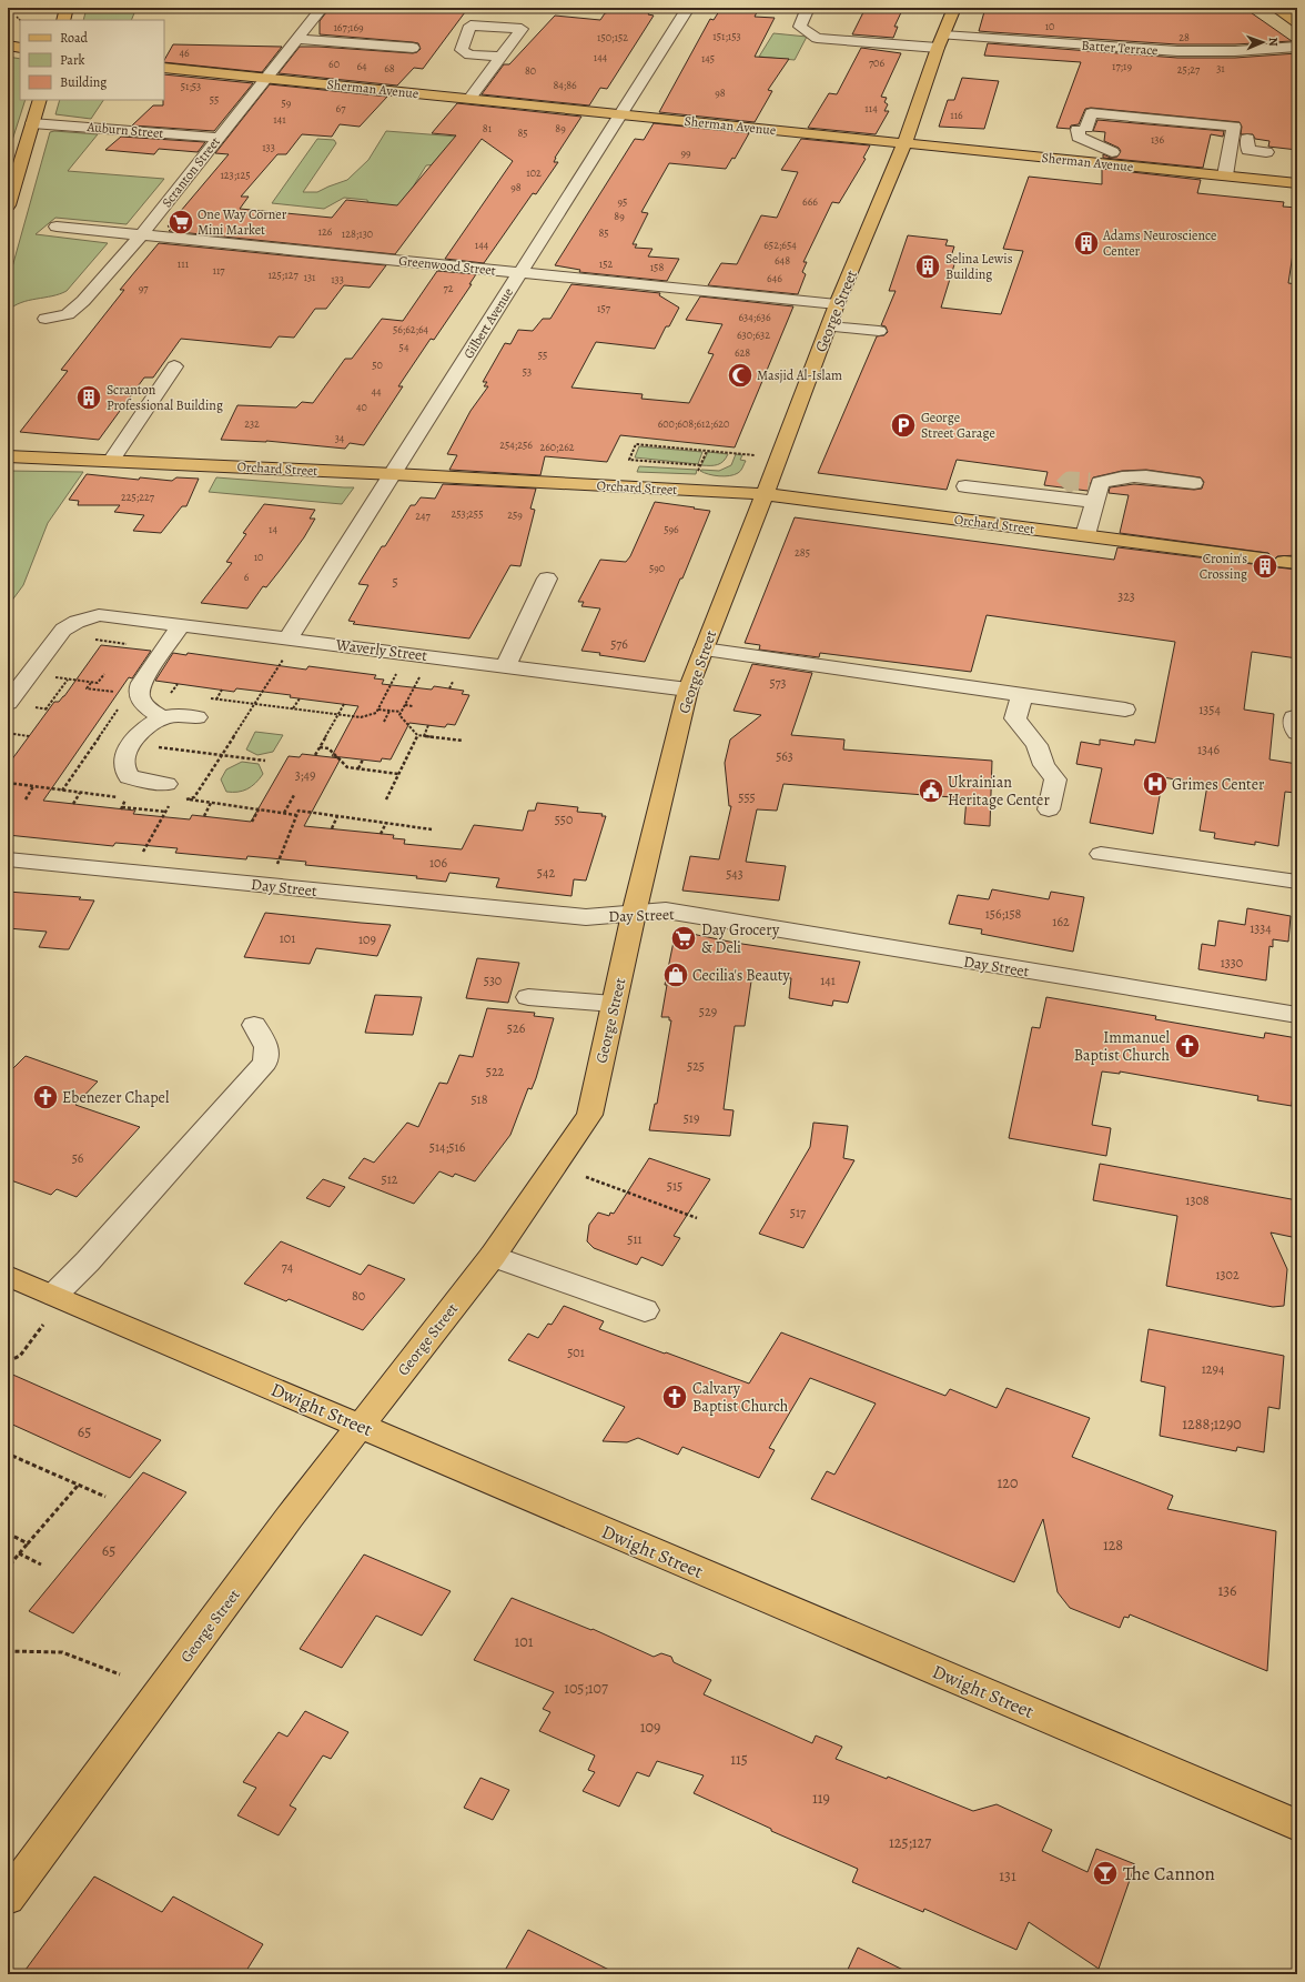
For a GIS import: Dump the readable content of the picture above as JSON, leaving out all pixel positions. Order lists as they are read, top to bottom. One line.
{"streets":{"main road":["Sherman Avenue","George Street","Orchard Street","Dwight Street"],"street":["Batter Terrace","Auburn Street","Scranton Street","Greenwood Street","Gilbert Avenue","Waverly Street","Day Street"]},"crossings":[["Batter Terrace","George Street"],["Sherman Avenue","Scranton Street"],["Sherman Avenue","George Street"],["Sherman Avenue","Gilbert Avenue"],["Auburn Street","Scranton Street"],["Scranton Street","Greenwood Street"],["Greenwood Street","George Street"],["Greenwood Street","Gilbert Avenue"],["George Street","Orchard Street"],["George Street","Waverly Street"],["George Street","Day Street"],["George Street","Dwight Street"],["Gilbert Avenue","Orchard Street"],["Gilbert Avenue","Waverly Street"]],"places":{"supermarket":["One Way Corner Mini Market","Day Grocery & Deli"],"building":["Adams Neuroscience Center","Selina Lewis Building","Scranton Professional Building","Cronin's Crossing"],"mosque":["Masjid Al-Islam"],"parking":["George Street Garage"],"hospital":["Grimes Center"],"public building":["Ukrainian Heritage Center"],"shop":["Cecilia's Beauty"],"church":["Immanuel Baptist Church","Ebenezer Chapel","Calvary Baptist Church"],"bar":["The Cannon"]},"house_numbers":["10","167;169","151;153","150;152","28","46","144","145","706","60","64","17;19","68","31","25;27","80","84;86","51;53","98","55","59","67","114","116","141","81","89","85","136","133","99","102","123;125","98","95","666","89","126","85","128;130","144","652;654","648","111","152","158","117","125;127","131","646","133","97","72","157","634;636","56;62;64","630;632","54","628","55","50","53","44","40","232","600;608;612;620","34","254;256","260;262","225;227","253;255","259","247","14","596","285","10","590","6","5","323","576","573","1354","1346","563","3;49","555","550","106","542","543","156;158","162","1334","101","109","1330","530","141","529","526","525","522","518","519","514;516","56","512","515","1308","517","511","74","1302","80","501","1294","1288;1290","65","120","128","65","136","101","105;107","109","115","119","125;127","131"],"legend":["Road","Park","Building"],"north":"right"}
